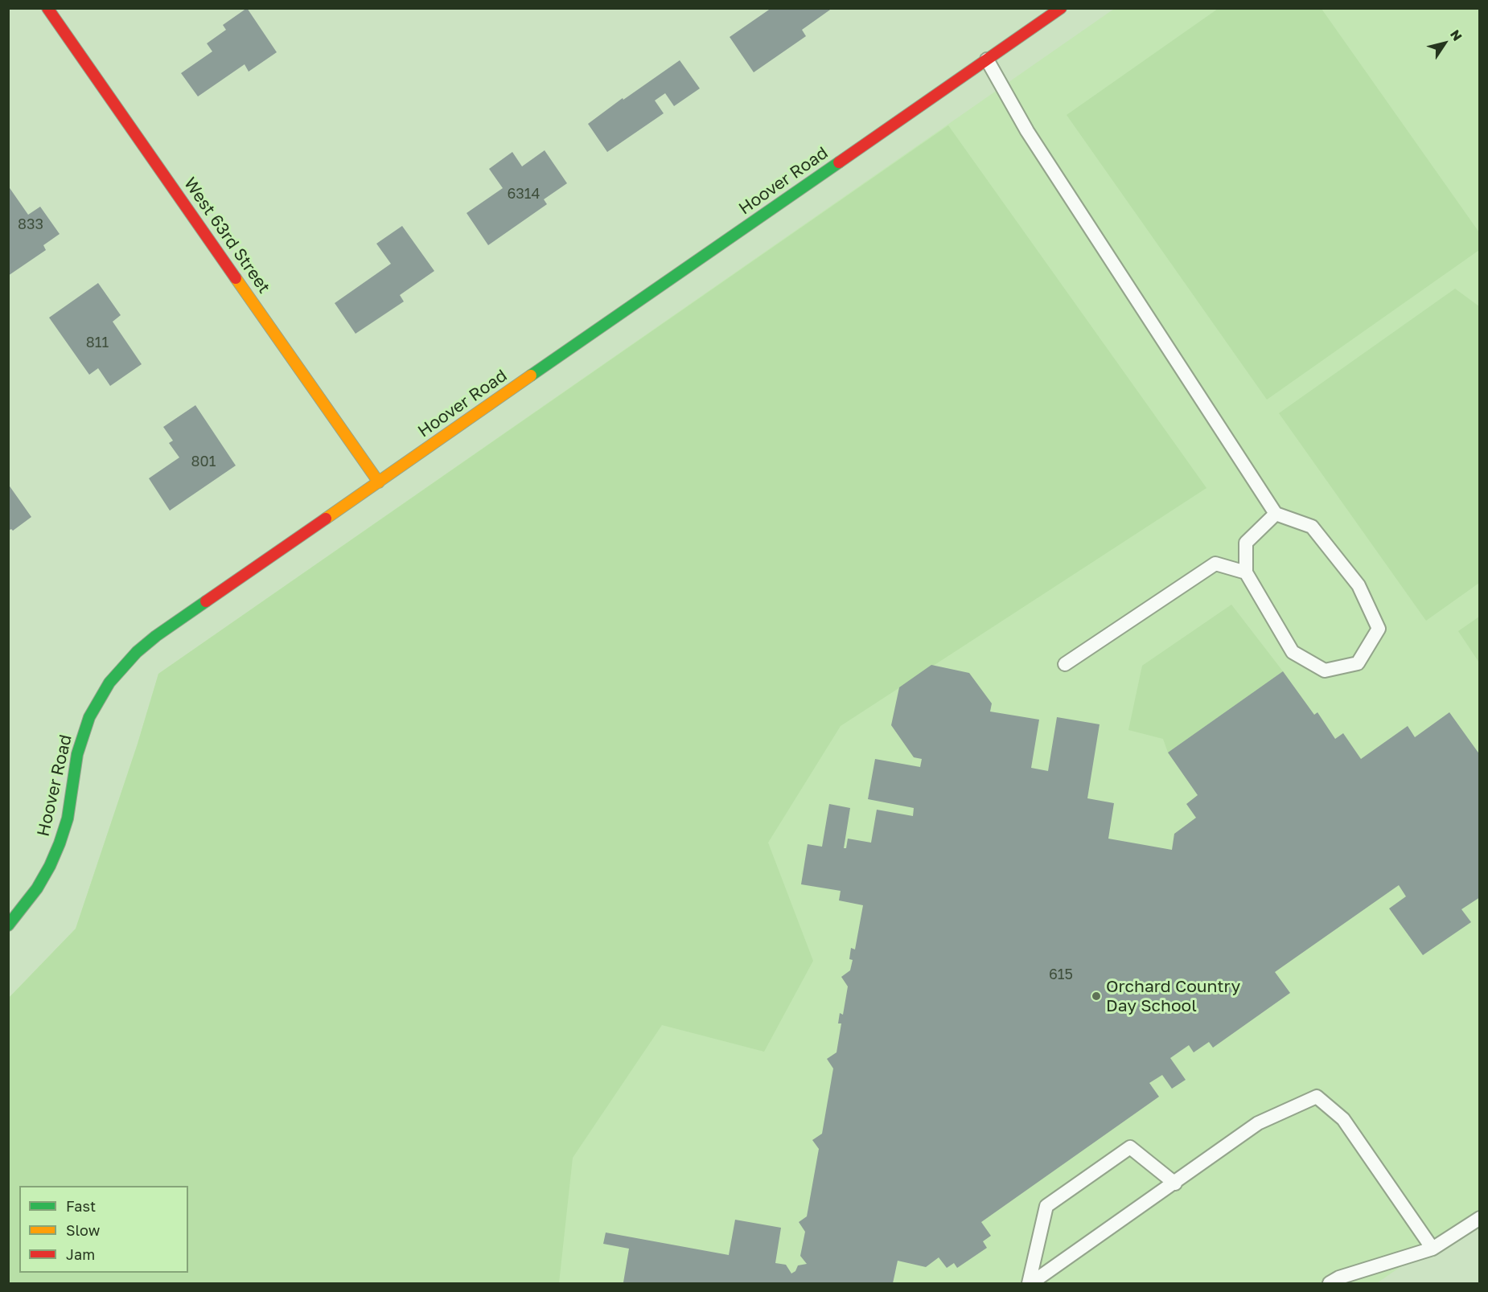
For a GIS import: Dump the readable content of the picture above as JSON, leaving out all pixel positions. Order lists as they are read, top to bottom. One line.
{"streets":{"street":["Hoover Road","West 63rd Street"]},"crossings":[["Hoover Road","West 63rd Street"]],"places":["Orchard Country Day School"],"house_numbers":["6314","833","811","801","615"],"legend":["Fast","Slow","Jam"],"north":"top right"}
